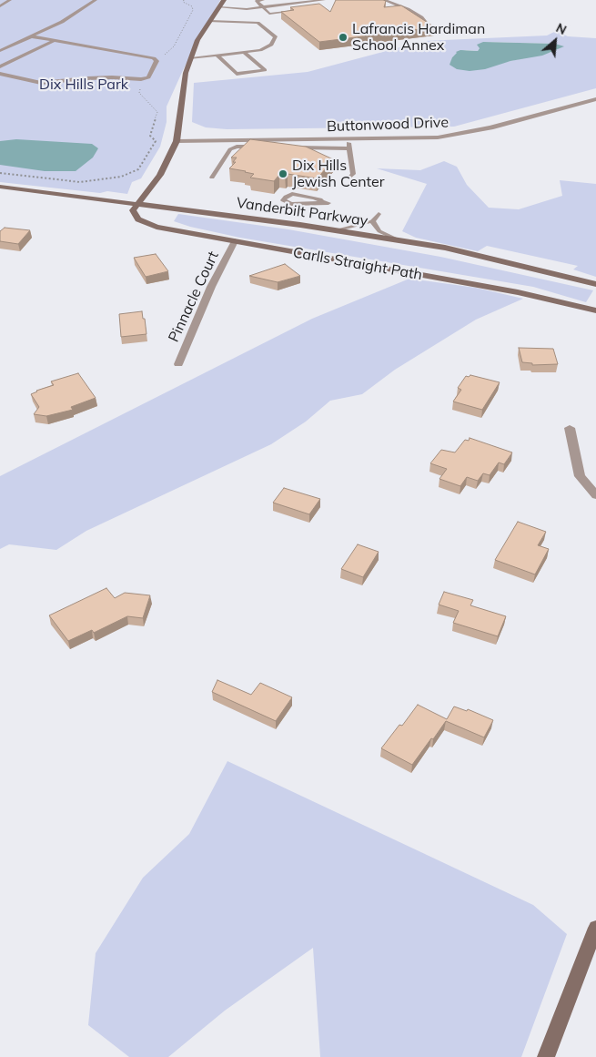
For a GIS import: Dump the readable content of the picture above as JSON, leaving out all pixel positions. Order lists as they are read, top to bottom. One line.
{"streets":{"street":["Buttonwood Drive","Vanderbilt Parkway","Carlls Straight Path","Pinnacle Court"]},"crossings":[["Vanderbilt Parkway","Carlls Straight Path"],["Carlls Straight Path","Pinnacle Court"]],"parks":["Dix Hills Park"],"places":["Lafrancis Hardiman School Annex","Dix Hills Jewish Center"],"north":"top right"}
